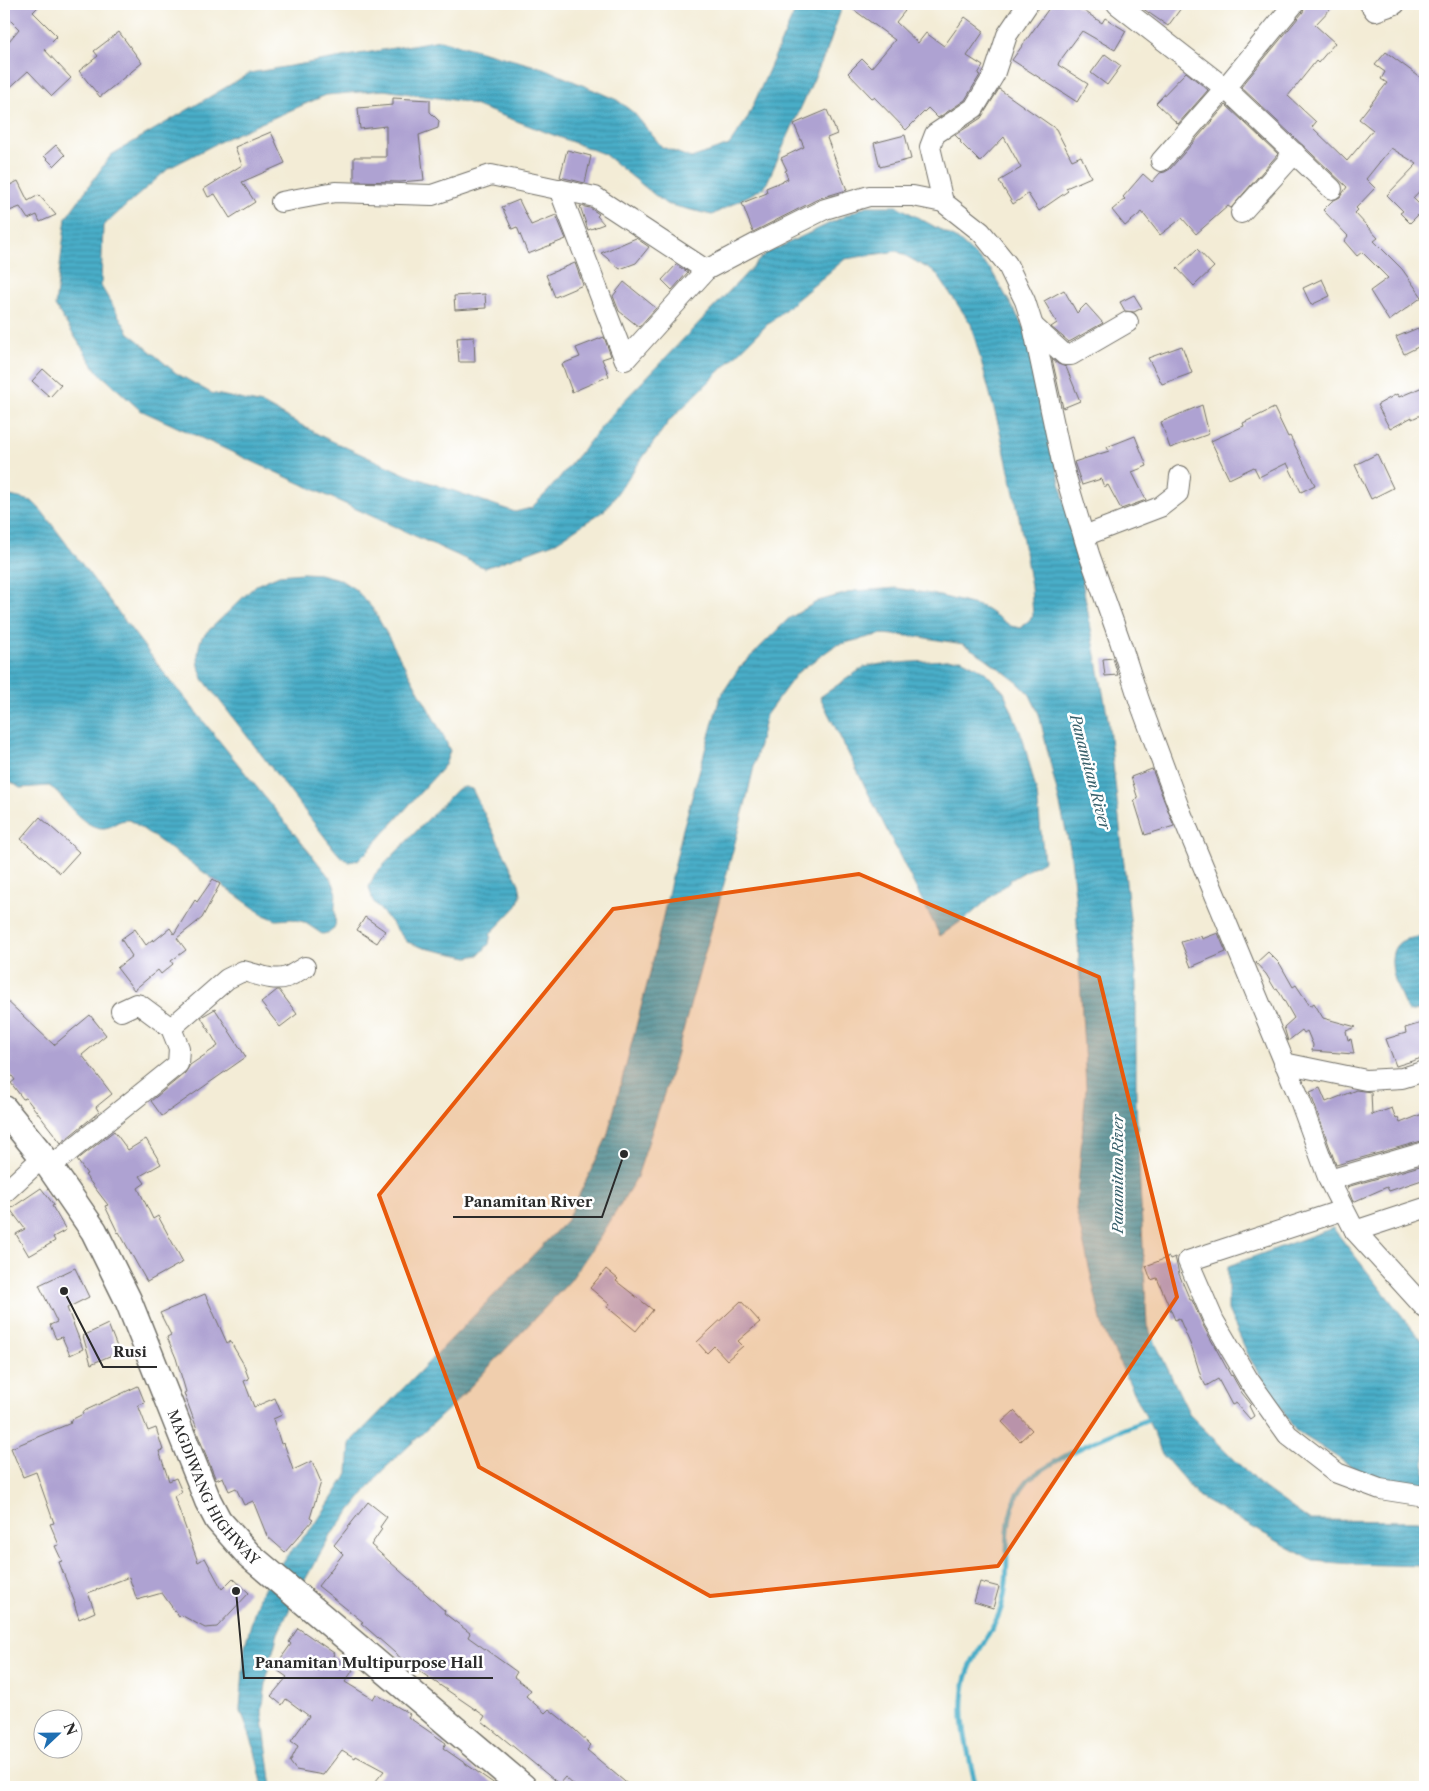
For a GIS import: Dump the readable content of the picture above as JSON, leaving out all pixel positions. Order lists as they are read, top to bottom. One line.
{"streets":{"main road":["MAGDIWANG HIGHWAY"]},"water":["Panamitan River"],"places":["Panamitan River","Rusi","Panamitan Multipurpose Hall"],"north":"right"}
